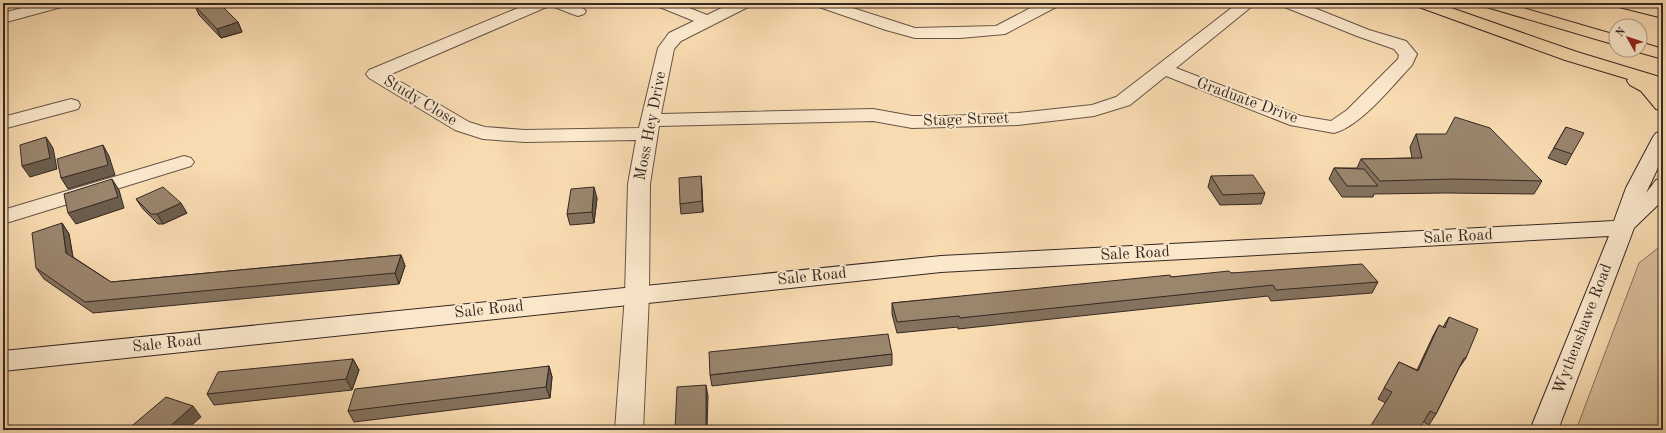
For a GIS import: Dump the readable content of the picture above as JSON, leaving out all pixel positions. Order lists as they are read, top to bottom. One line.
{"streets":{"street":["Study Close","Graduate Drive","Stage Street","Moss Hey Drive","Sale Road","Wythenshawe Road"]},"crossings":[["Study Close","Stage Street"],["Study Close","Moss Hey Drive"],["Graduate Drive","Stage Street"],["Stage Street","Moss Hey Drive"],["Moss Hey Drive","Sale Road"],["Sale Road","Wythenshawe Road"]],"north":"top left"}
